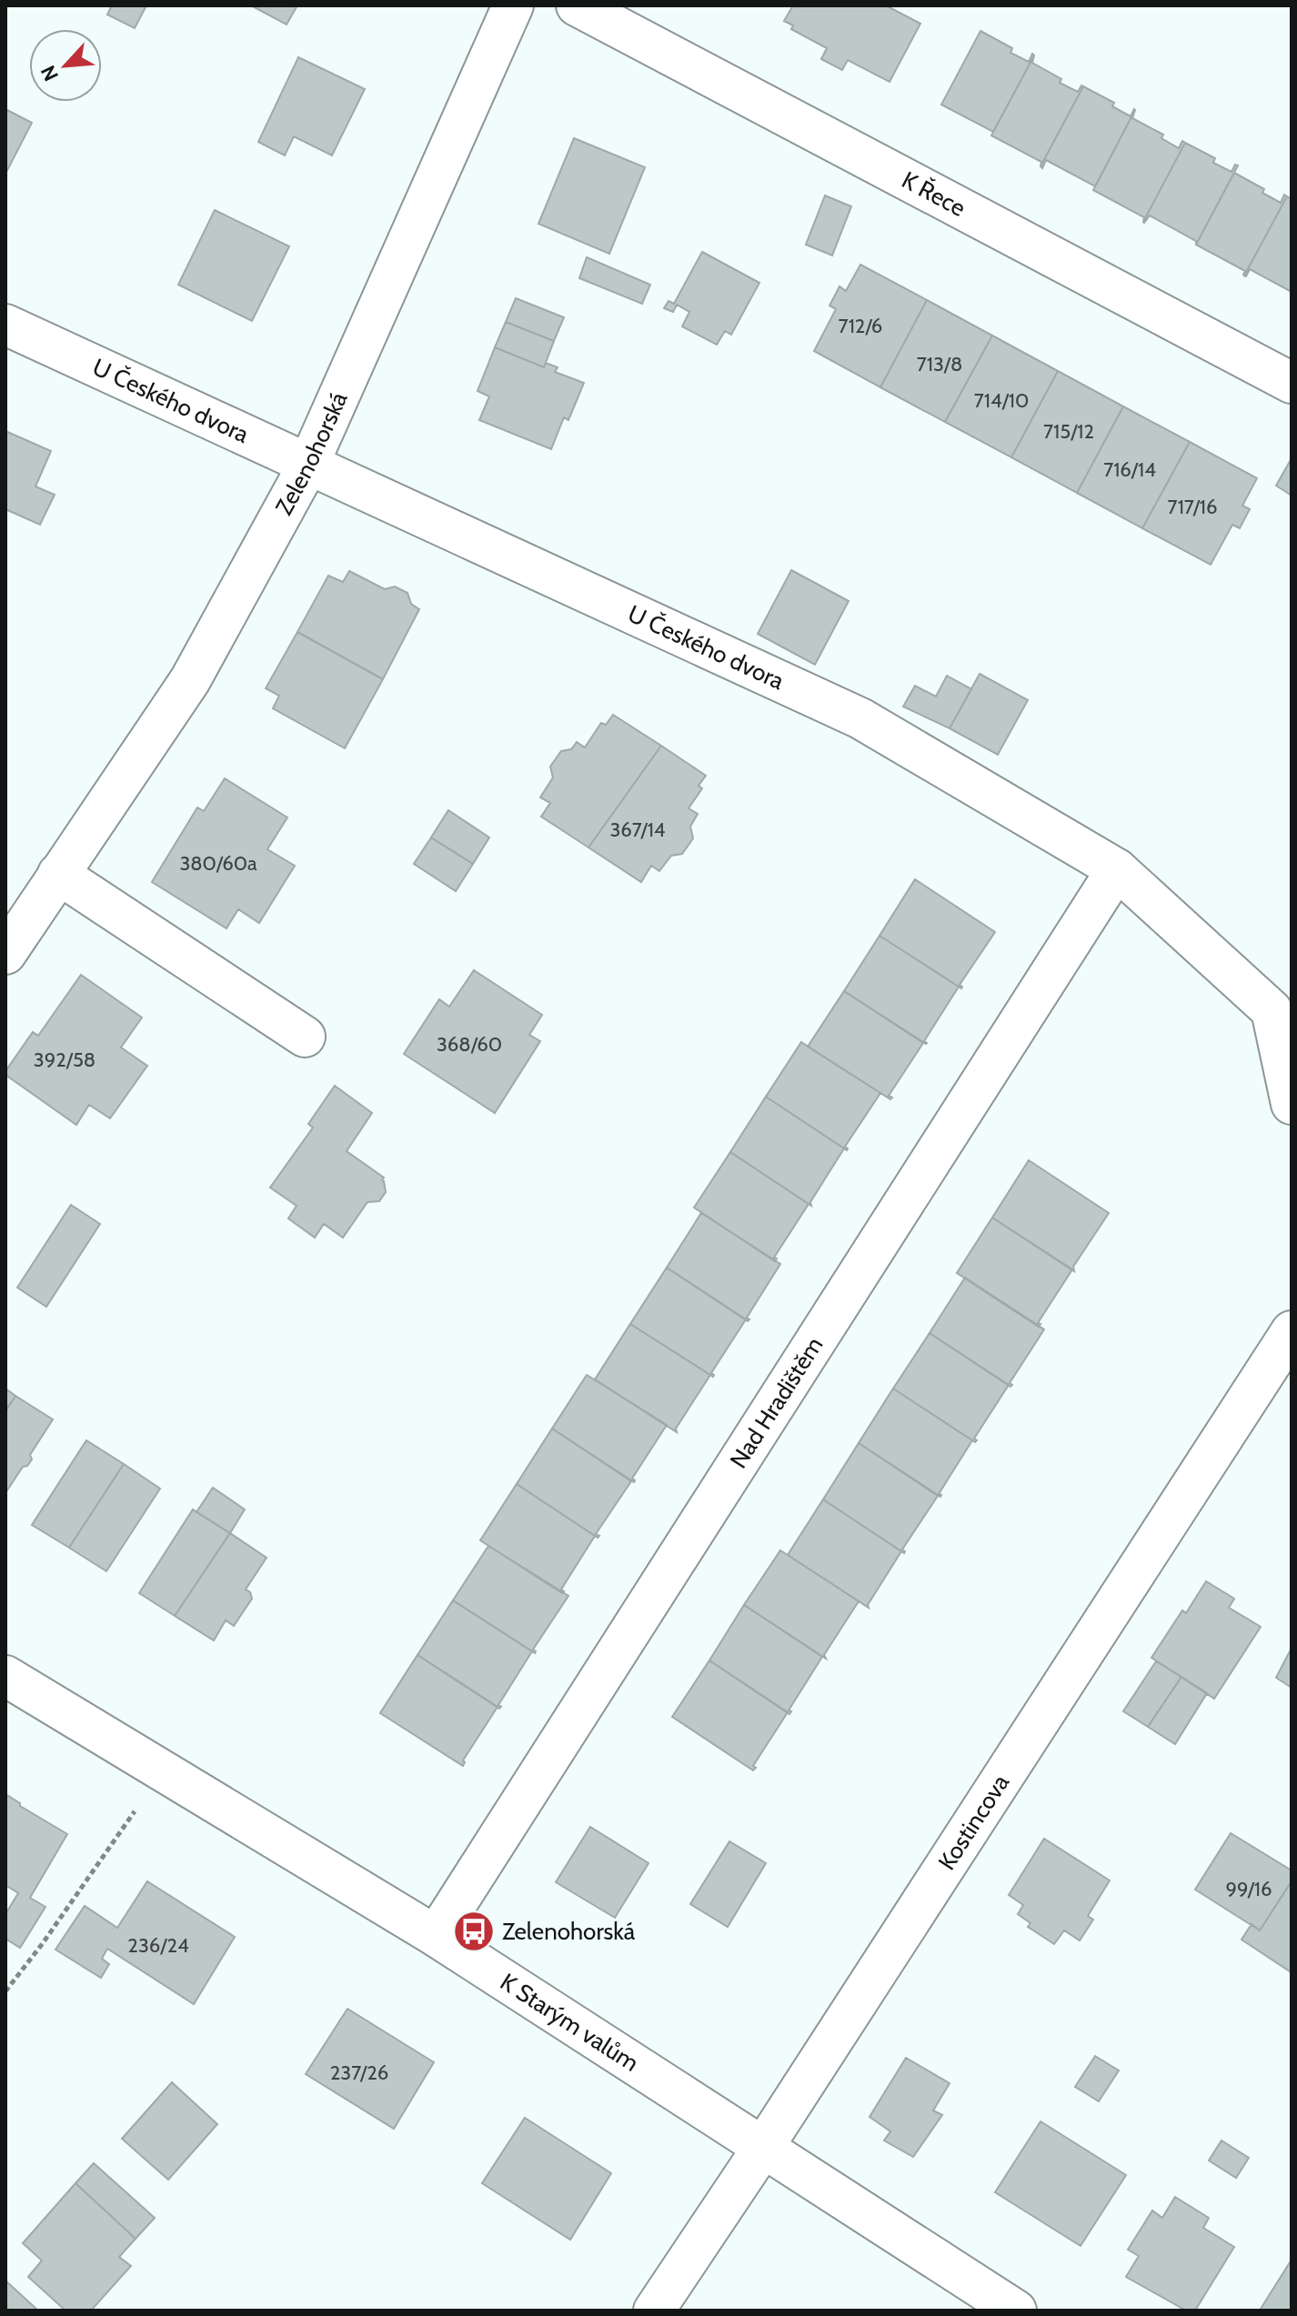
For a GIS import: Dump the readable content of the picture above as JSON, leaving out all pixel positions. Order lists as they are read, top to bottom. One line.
{"streets":{"street":["K Řece","U Českého dvora","Zelenohorská","Nad Hradištěm","Kostincova","K Starým valům"]},"crossings":[["U Českého dvora","Zelenohorská"],["U Českého dvora","Nad Hradištěm"],["Nad Hradištěm","K Starým valům"],["Kostincova","K Starým valům"]],"places":{"bus stop":["Zelenohorská"]},"house_numbers":["712/6","713/8","714/10","715/12","716/14","717/16","367/14","380/60a","368/60","392/58","99/16","236/24","237/26"],"north":"bottom left"}
